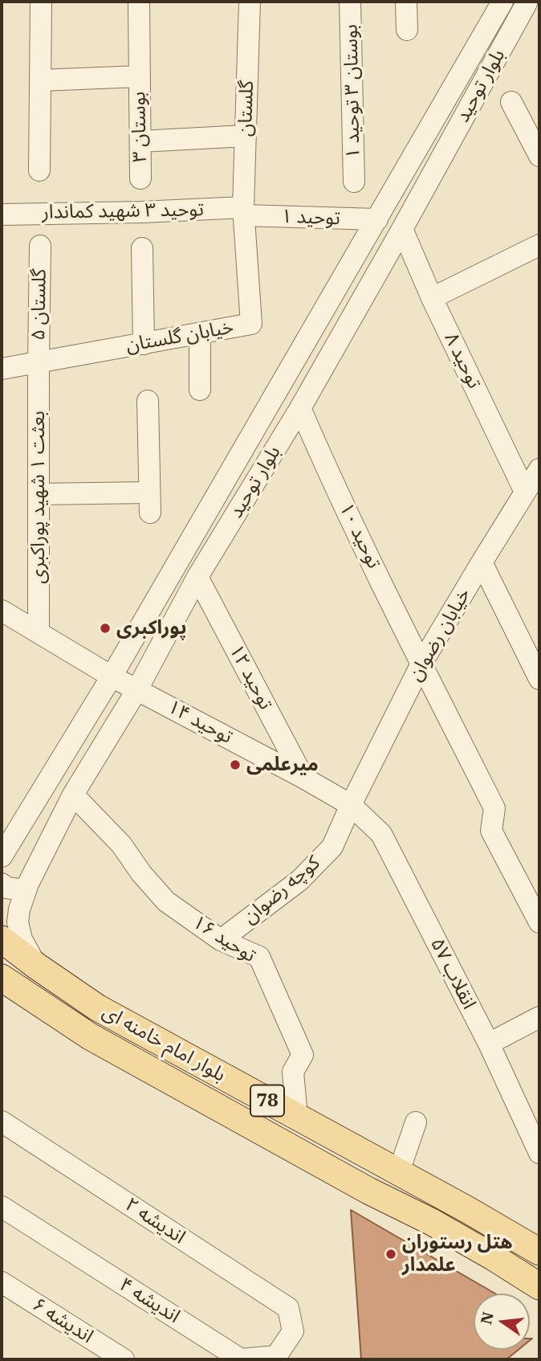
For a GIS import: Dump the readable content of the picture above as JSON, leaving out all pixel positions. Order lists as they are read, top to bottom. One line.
{"streets":{"main road":["بلوار امام خامنه ای","78"],"street":["بلوار توحید","بوستان ۳ توحید ۱","گلستان","بوستان ۳","توحید ۳ شهید کماندار","توحید ۱","گلستان ۵","خیابان گلستان","توحید ۸","بعثت ۱ شهید پوراکبری","توحید ۱۰","خیابان رضوان","توحید ۱۲","توحید ۱۴","کوچه رضوان","توحید ۱۶","انقلاب ۵۷","اندیشه ۲","اندیشه ۴","اندیشه ۶"]},"crossings":[["بلوار توحید","توحید ۱"],["بلوار توحید","توحید ۸"],["بلوار توحید","توحید ۱۰"],["بلوار توحید","توحید ۱۲"],["بلوار توحید","توحید ۱۴"],["بلوار توحید","توحید ۱۶"],["بلوار توحید","بلوار امام خامنه ای"],["گلستان","توحید ۳ شهید کماندار"],["گلستان","توحید ۱"],["گلستان","خیابان گلستان"],["توحید ۳ شهید کماندار","توحید ۱"],["توحید ۳ شهید کماندار","خیابان گلستان"],["توحید ۱","خیابان گلستان"],["گلستان ۵","خیابان گلستان"],["گلستان ۵","بعثت ۱ شهید پوراکبری"],["خیابان گلستان","بعثت ۱ شهید پوراکبری"],["توحید ۸","خیابان رضوان"],["بعثت ۱ شهید پوراکبری","توحید ۱۴"],["توحید ۱۰","خیابان رضوان"],["خیابان رضوان","توحید ۱۴"],["خیابان رضوان","کوچه رضوان"],["خیابان رضوان","انقلاب ۵۷"],["توحید ۱۲","توحید ۱۴"],["توحید ۱۴","کوچه رضوان"],["توحید ۱۴","انقلاب ۵۷"],["کوچه رضوان","توحید ۱۶"],["کوچه رضوان","انقلاب ۵۷"],["توحید ۱۶","بلوار امام خامنه ای"],["بلوار امام خامنه ای","78"],["اندیشه ۲","اندیشه ۴"]],"places":["پوراکبری","میرعلمی","هتل رستوران علمدار"],"north":"left"}
